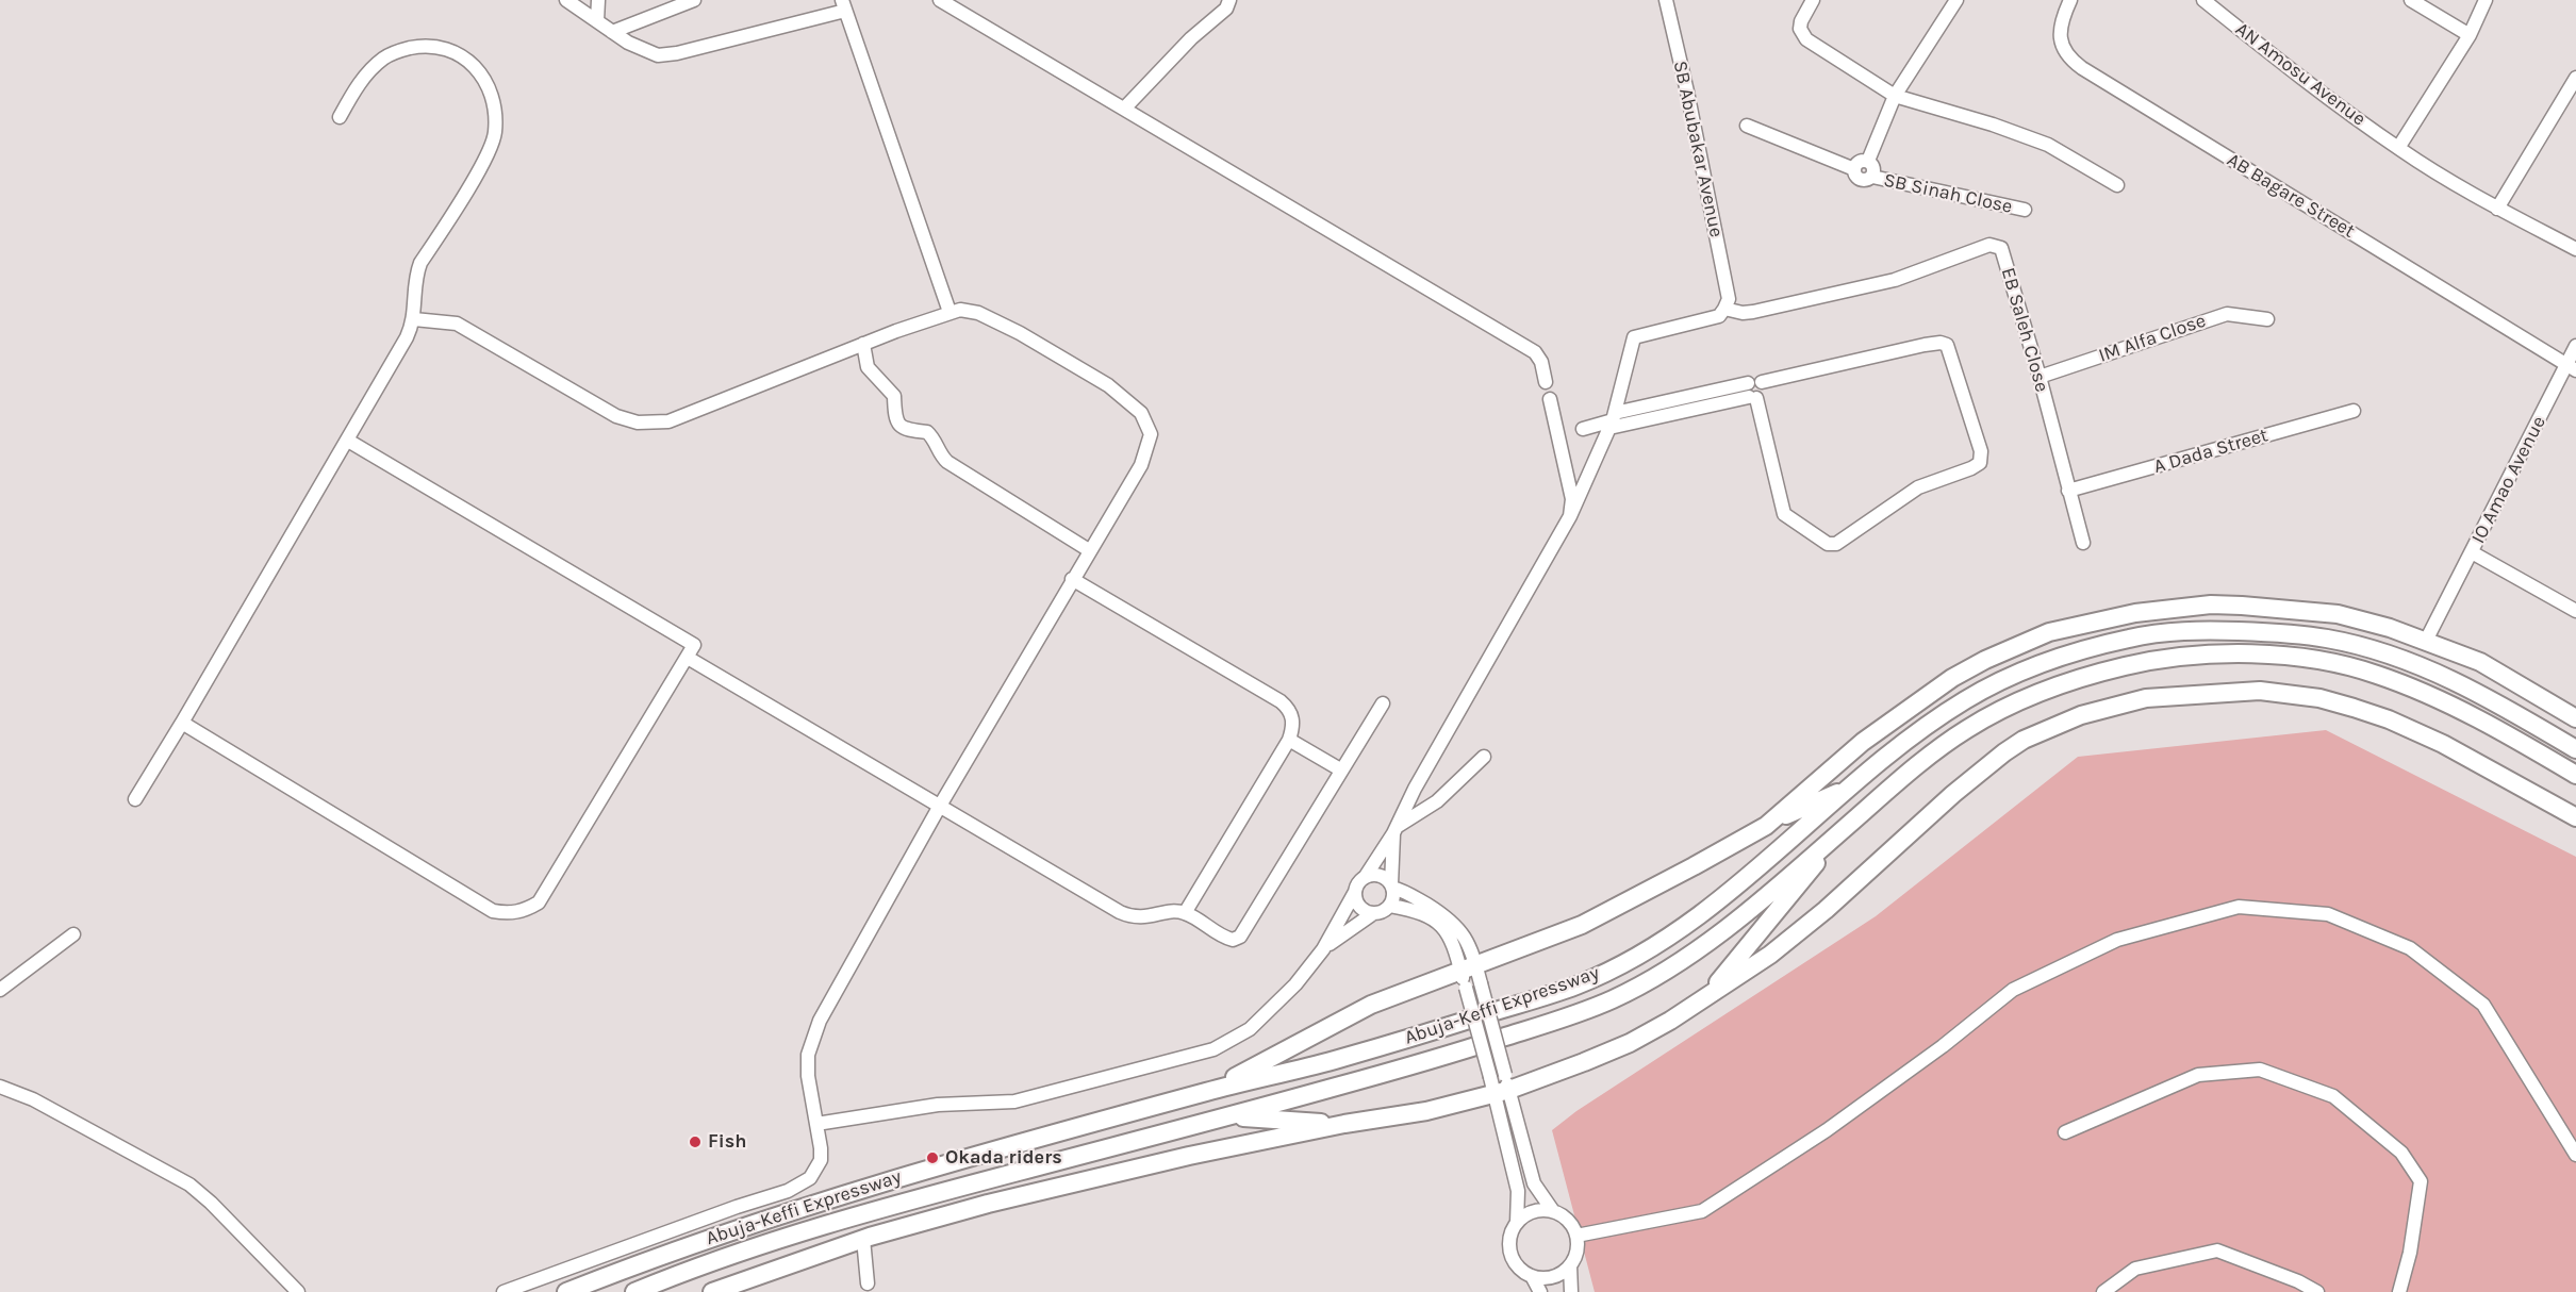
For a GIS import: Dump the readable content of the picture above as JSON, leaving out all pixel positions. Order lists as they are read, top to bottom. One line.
{"streets":{"highway":["Abuja-Keffi Expressway"],"street":["AN Amosu Avenue","SB Abubakar Avenue","SB Sinah Close","AB Bagare Street","EB Saleh Close","IM Alfa Close","A Dada Street","IO Amao Avenue"]},"crossings":[["SB Abubakar Avenue","EB Saleh Close"],["AB Bagare Street","IO Amao Avenue"],["EB Saleh Close","IM Alfa Close"],["EB Saleh Close","A Dada Street"]],"places":["Fish","Okada riders"]}
